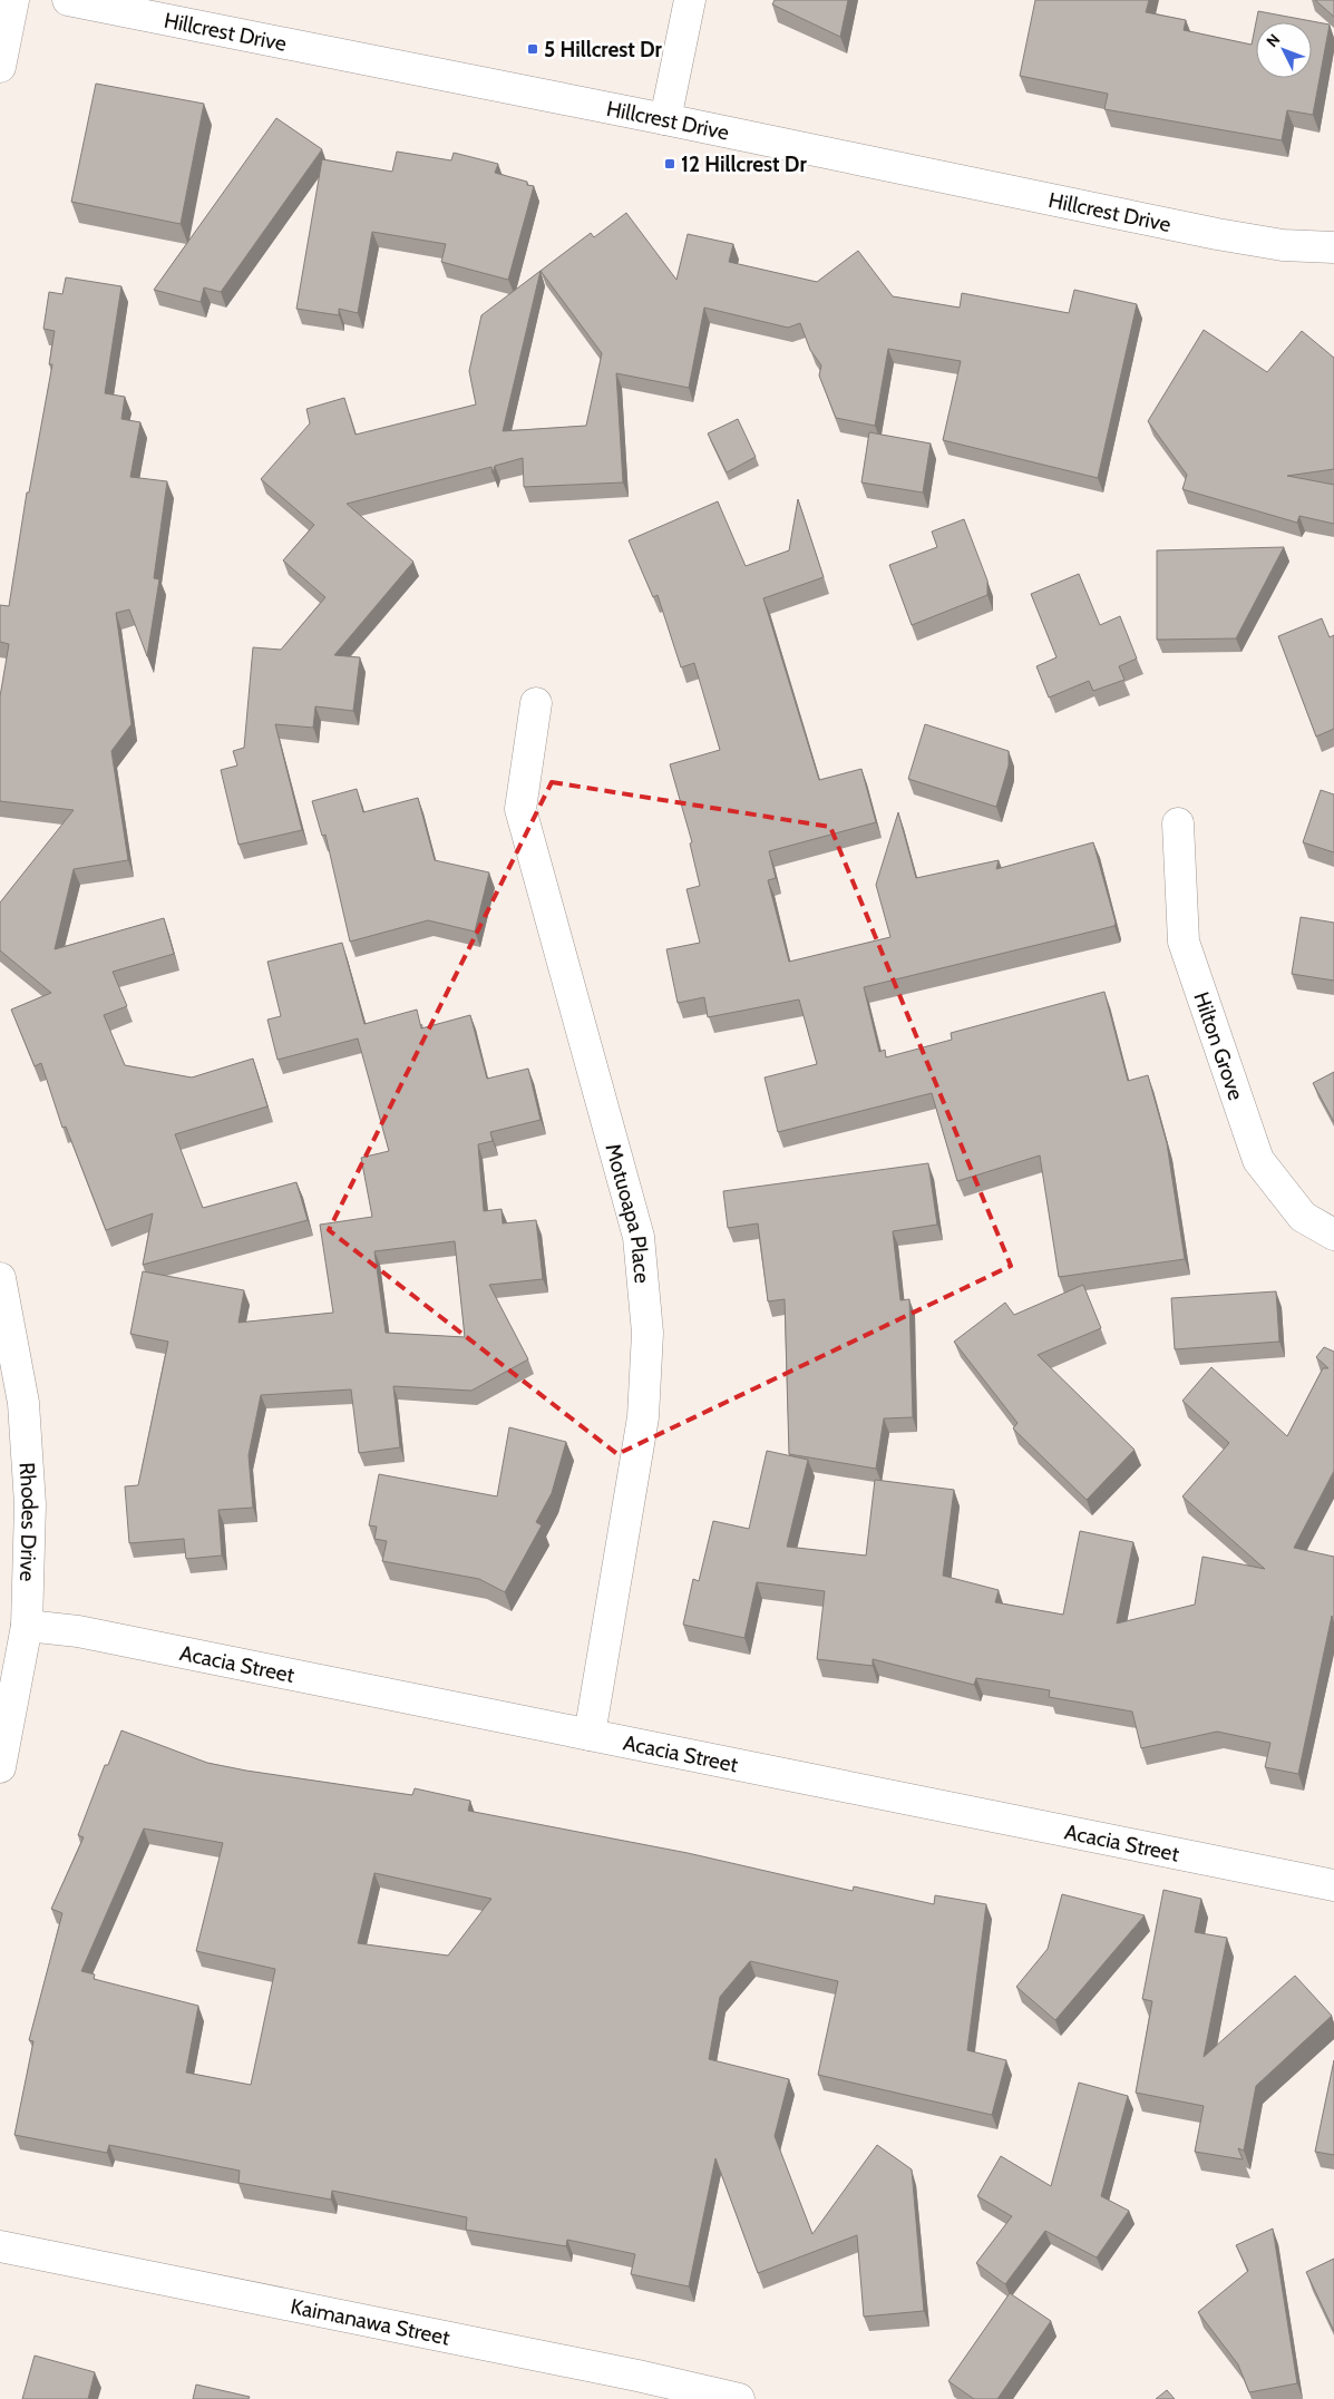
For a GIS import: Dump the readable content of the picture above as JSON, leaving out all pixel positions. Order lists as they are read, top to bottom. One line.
{"streets":{"street":["Hillcrest Drive","Hilton Grove","Motuoapa Place","Rhodes Drive","Acacia Street","Kaimanawa Street"]},"crossings":[["Motuoapa Place","Acacia Street"],["Rhodes Drive","Acacia Street"]],"places":{"transit":["5 Hillcrest Dr","12 Hillcrest Dr"]},"north":"top left"}
